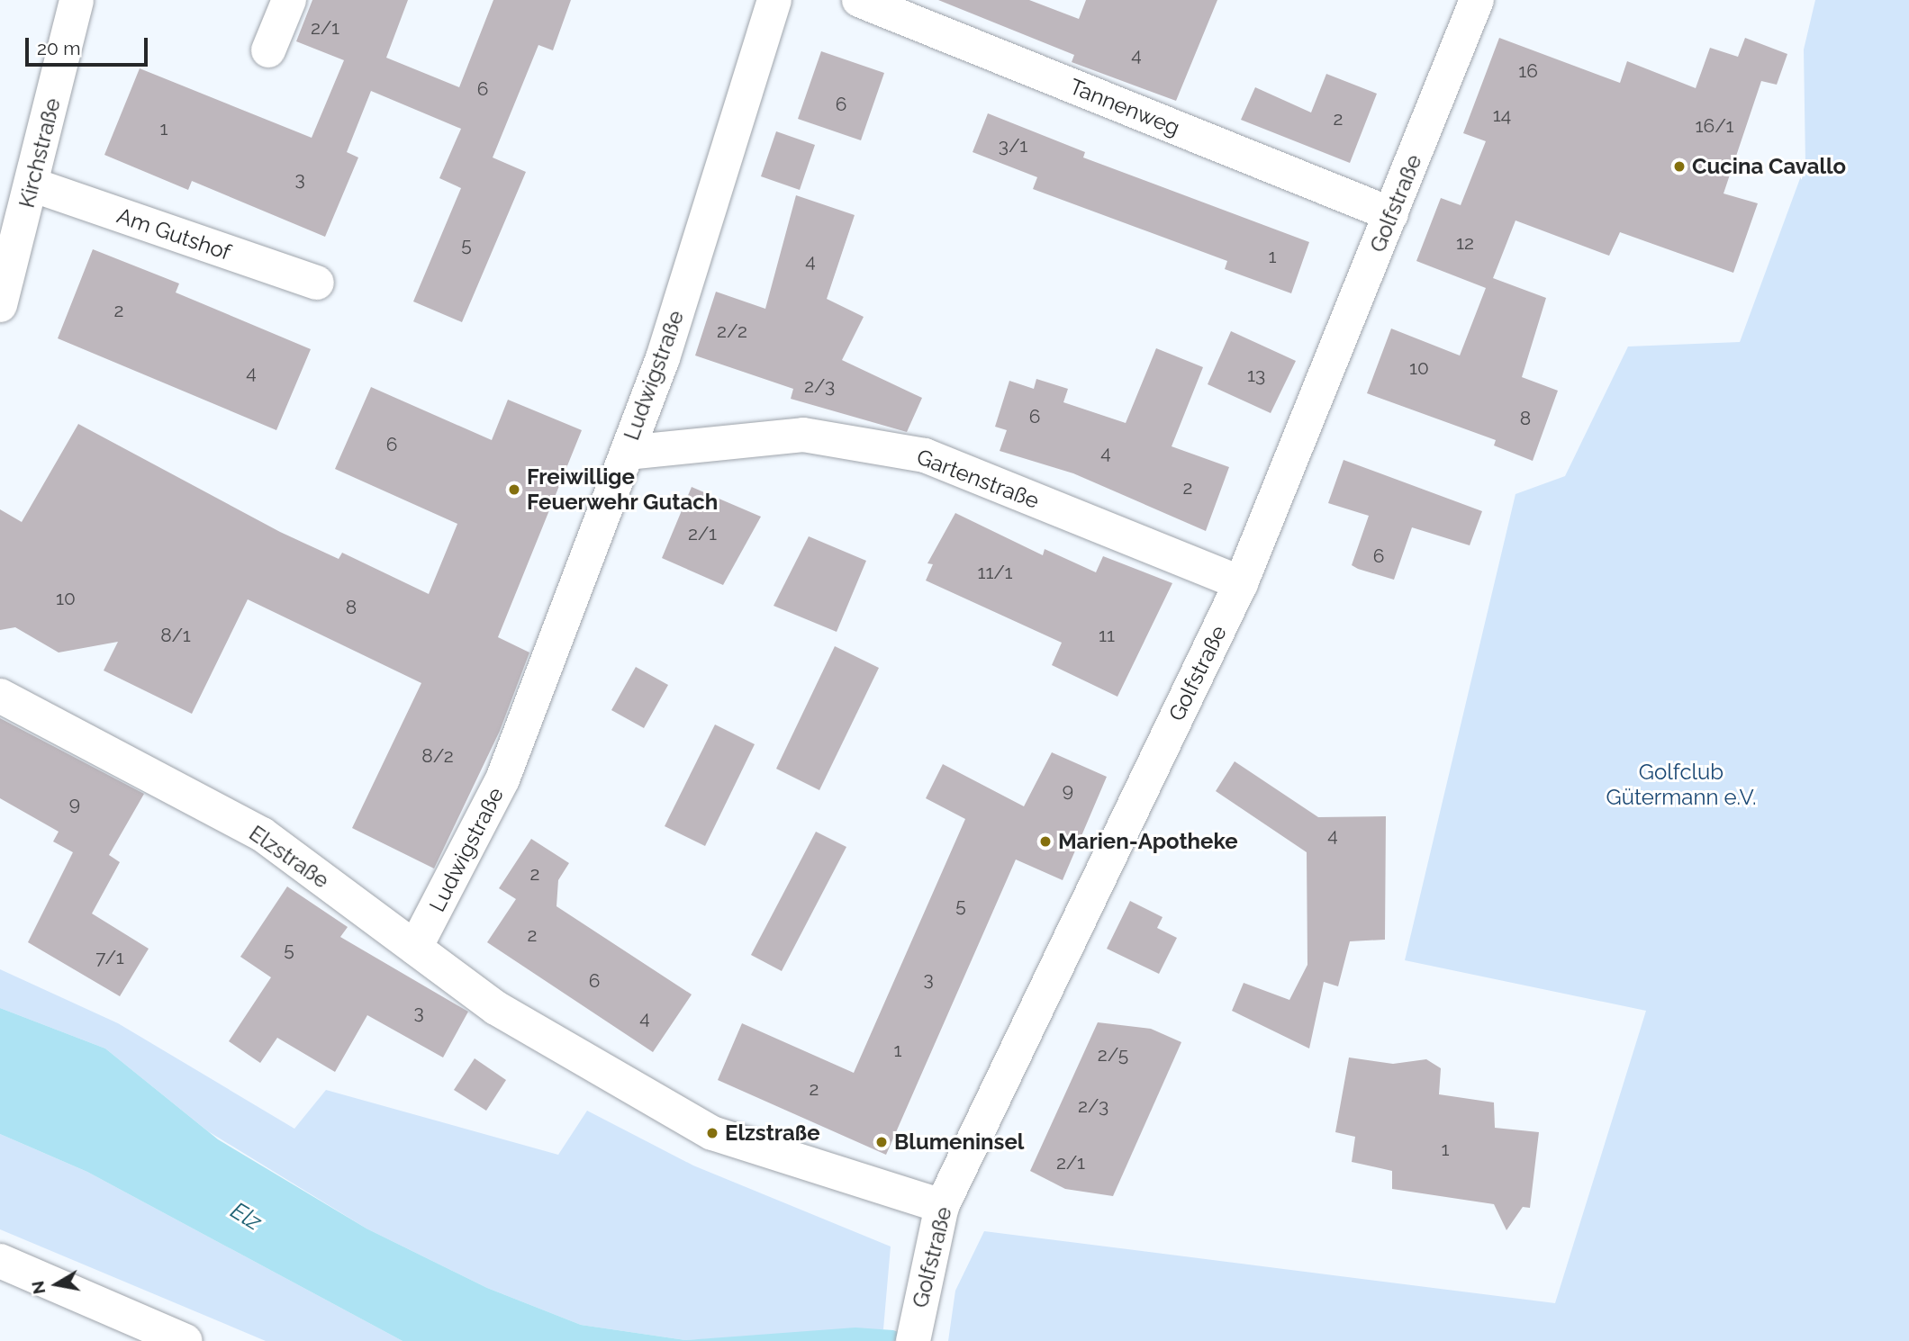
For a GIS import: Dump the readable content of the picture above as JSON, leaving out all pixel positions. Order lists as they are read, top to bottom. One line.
{"streets":{"street":["Tannenweg","Kirchstraße","Golfstraße","Am Gutshof","Ludwigstraße","Gartenstraße","Elzstraße"]},"crossings":[["Tannenweg","Golfstraße"],["Kirchstraße","Am Gutshof"],["Golfstraße","Gartenstraße"],["Golfstraße","Elzstraße"],["Ludwigstraße","Gartenstraße"],["Ludwigstraße","Elzstraße"]],"water":["Elz"],"parks":["Golfclub Gütermann e.V."],"places":["Cucina Cavallo","Freiwillige Feuerwehr Gutach","Marien-Apotheke","Elzstraße","Blumeninsel"],"house_numbers":["2/1","4","16","6","6","14","2","16/1","1","3/1","3","12","5","1","4","2","2/2","10","4","13","2/3","6","8","6","4","2","2/1","6","11/1","10","8","8/1","11","8/2","9","9","4","2","5","2","5","7/1","3","6","3","4","1","2/5","2","2/3","1","2/1"],"scale_bar":"20 m","north":"left"}
